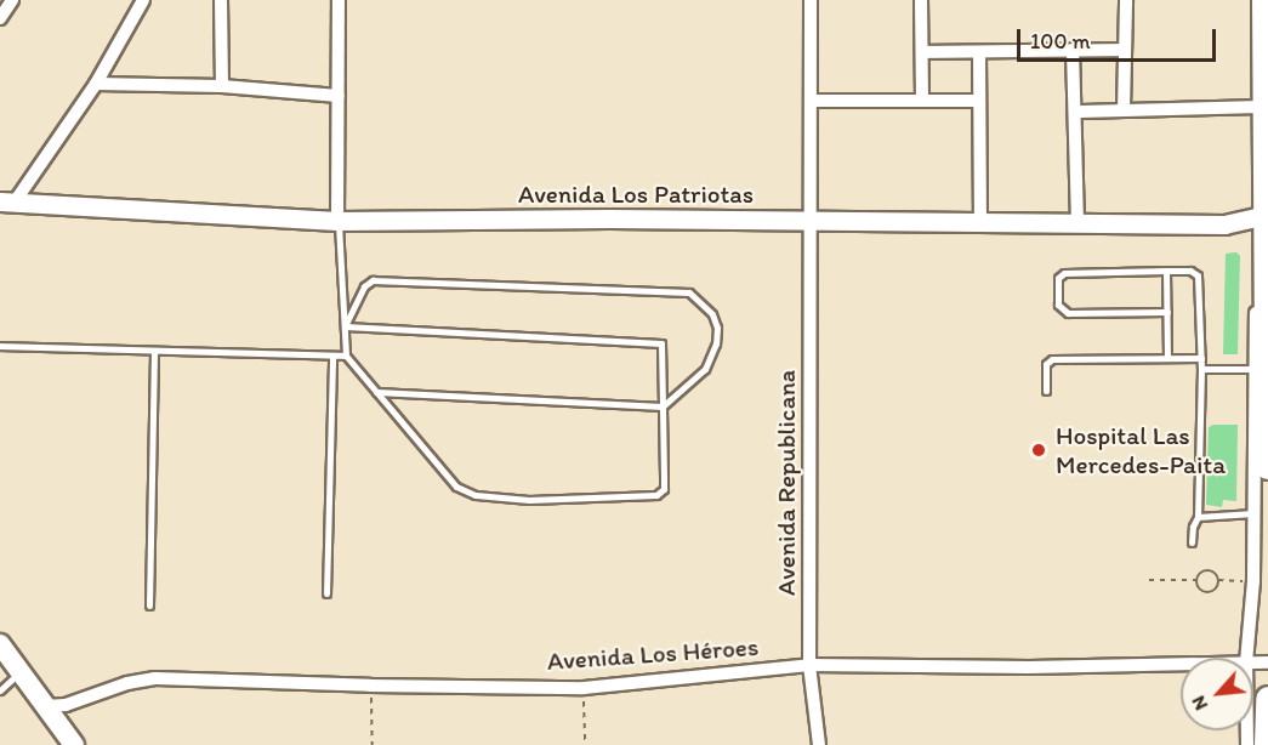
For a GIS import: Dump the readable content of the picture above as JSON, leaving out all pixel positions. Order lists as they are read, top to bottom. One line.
{"streets":{"street":["Avenida Los Patriotas","Avenida Republicana","Avenida Los Héroes"]},"crossings":[["Avenida Los Patriotas","Avenida Republicana"],["Avenida Republicana","Avenida Los Héroes"]],"places":["Hospital Las Mercedes-Paita"],"scale_bar":"100 m","north":"bottom left"}
